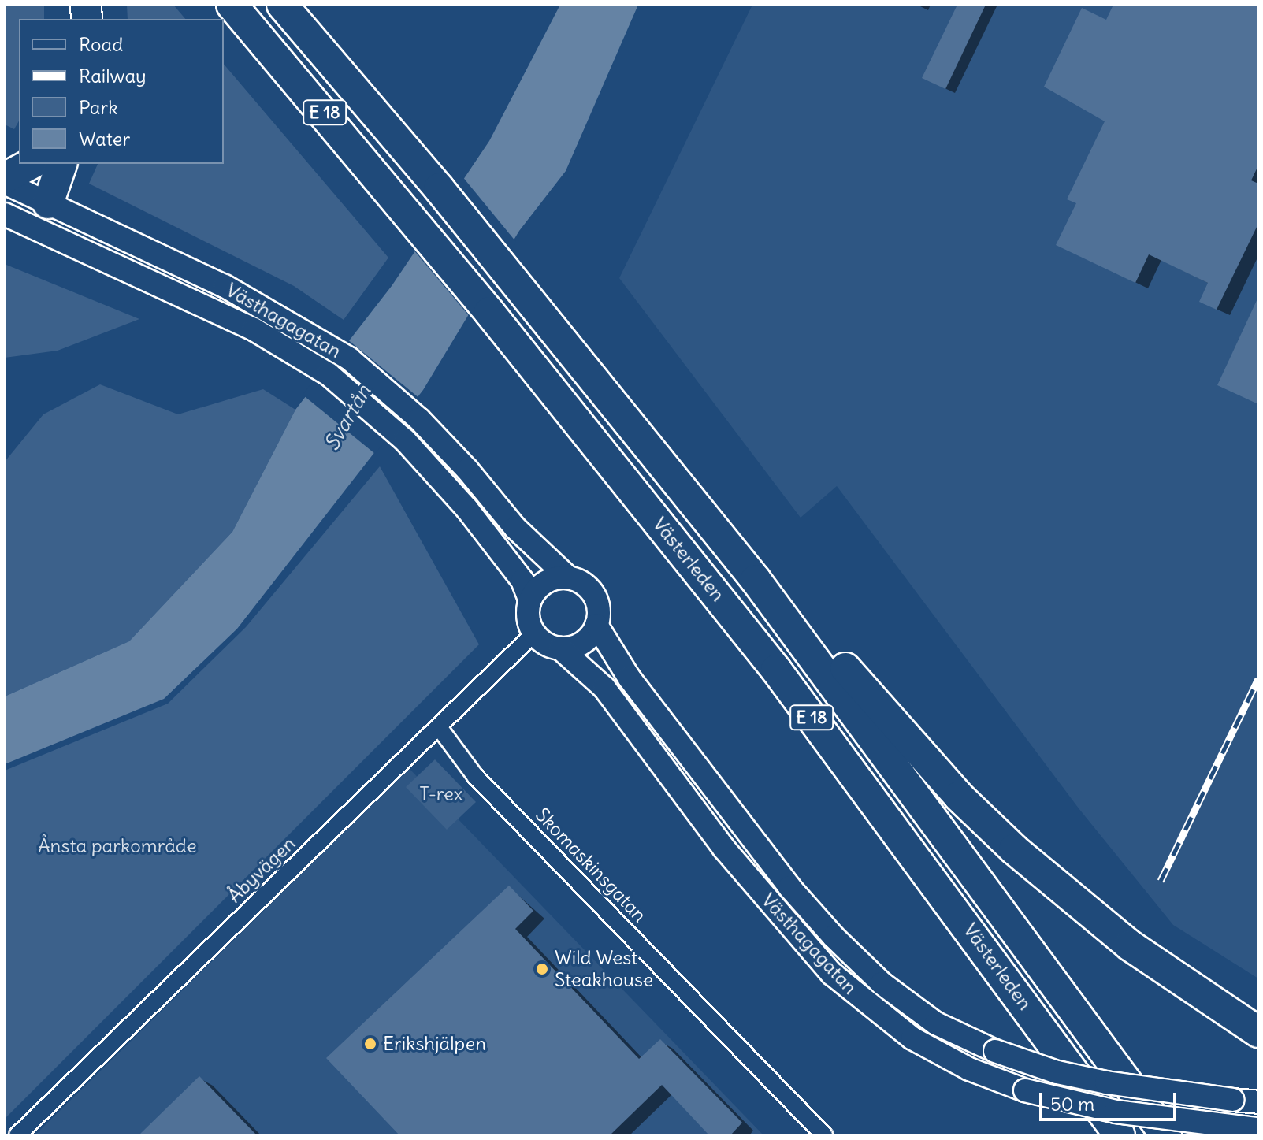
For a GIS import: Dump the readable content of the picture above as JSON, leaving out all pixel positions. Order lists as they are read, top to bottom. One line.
{"streets":{"highway":["E 18","Västerleden"],"main road":["Västhagagatan"],"street":["Skomaskinsgatan","Åbyvägen"]},"crossings":[["E 18","Västerleden"],["Västhagagatan","Åbyvägen"],["Skomaskinsgatan","Åbyvägen"]],"water":["Svartån"],"parks":["T-rex","Ånsta parkområde"],"places":["Wild West Steakhouse","Erikshjälpen"],"legend":["Road","Railway","Park","Water"],"scale_bar":"50 m"}
